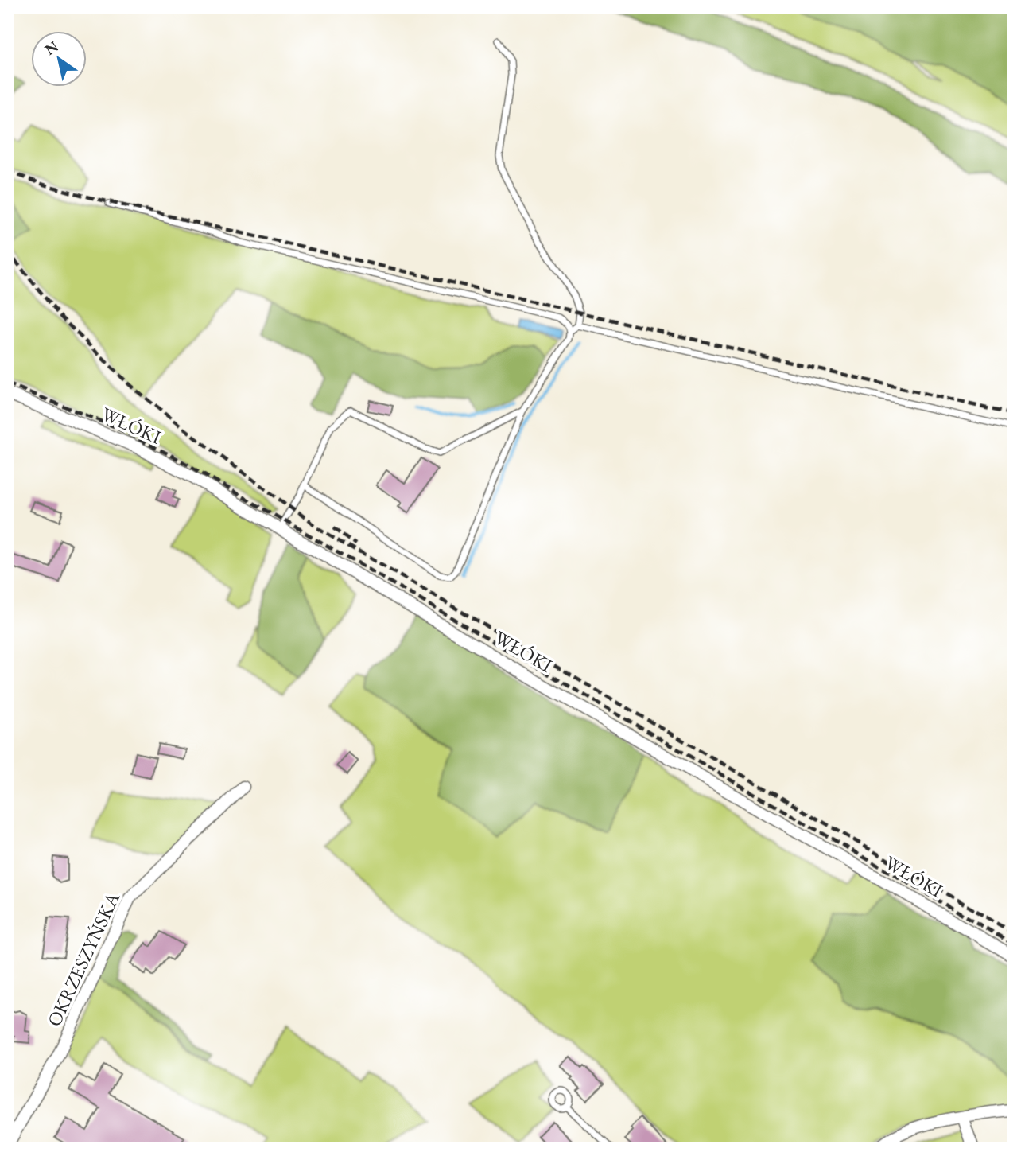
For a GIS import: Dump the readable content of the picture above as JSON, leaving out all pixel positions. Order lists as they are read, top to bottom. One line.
{"streets":{"street":["WŁÓKI","OKRZESZYŃSKA"]},"north":"top left"}
